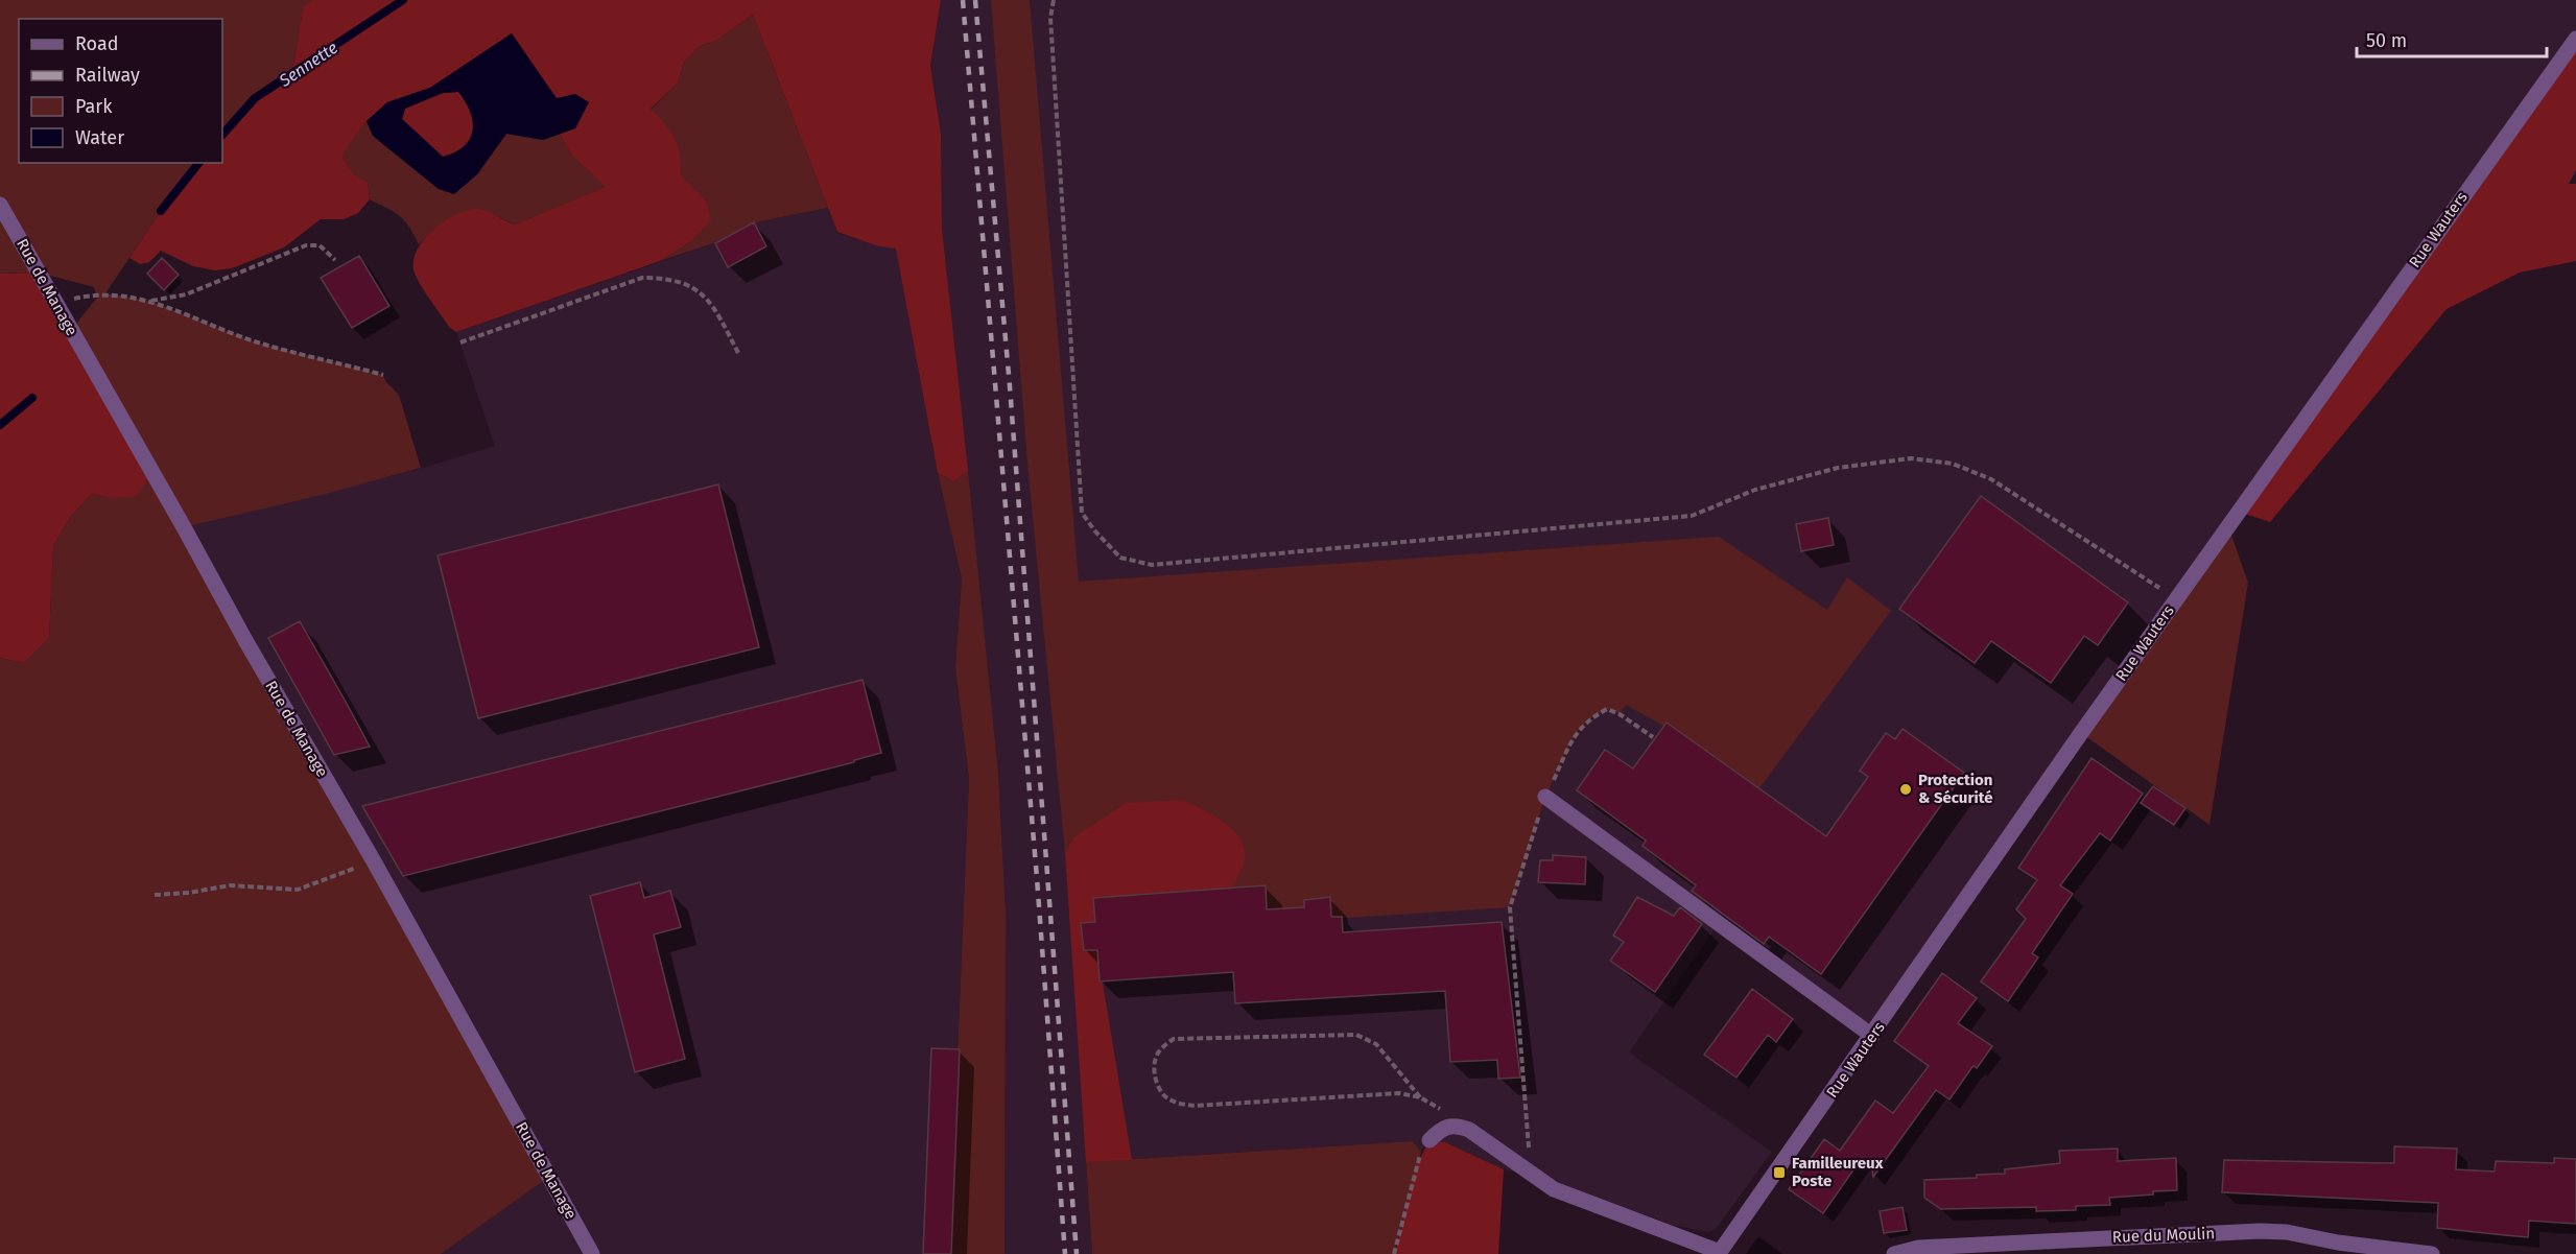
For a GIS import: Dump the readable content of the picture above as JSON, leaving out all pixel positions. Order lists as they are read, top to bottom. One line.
{"streets":{"street":["Rue Wauters","Rue de Manage","Rue du Moulin"]},"water":["Sennette"],"places":{"other":["Protection & Sécurité"],"transit":["Familleureux Poste"]},"legend":["Road","Railway","Park","Water"],"scale_bar":"50 m"}
